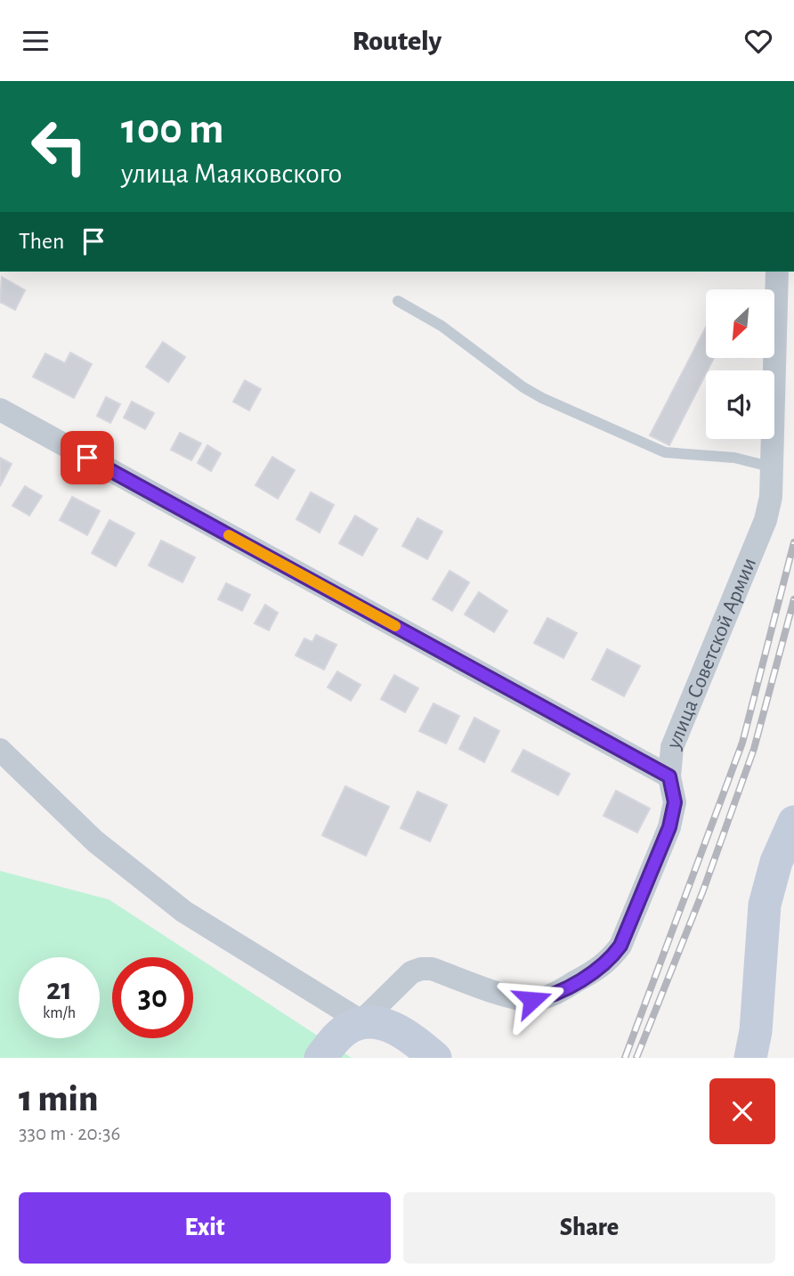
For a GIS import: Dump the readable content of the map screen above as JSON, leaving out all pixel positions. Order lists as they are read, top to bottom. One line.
{"streets":{"street":["улица Советской Армии"]},"north":"bottom left","page":{"header":"Routely","turn":["100 m","улица Маяковского"],"then":"Then","speed":"21 km/h","limit":"30","heading":["1 min","330 m · 20:36"],"buttons":["Exit","Share"]}}
